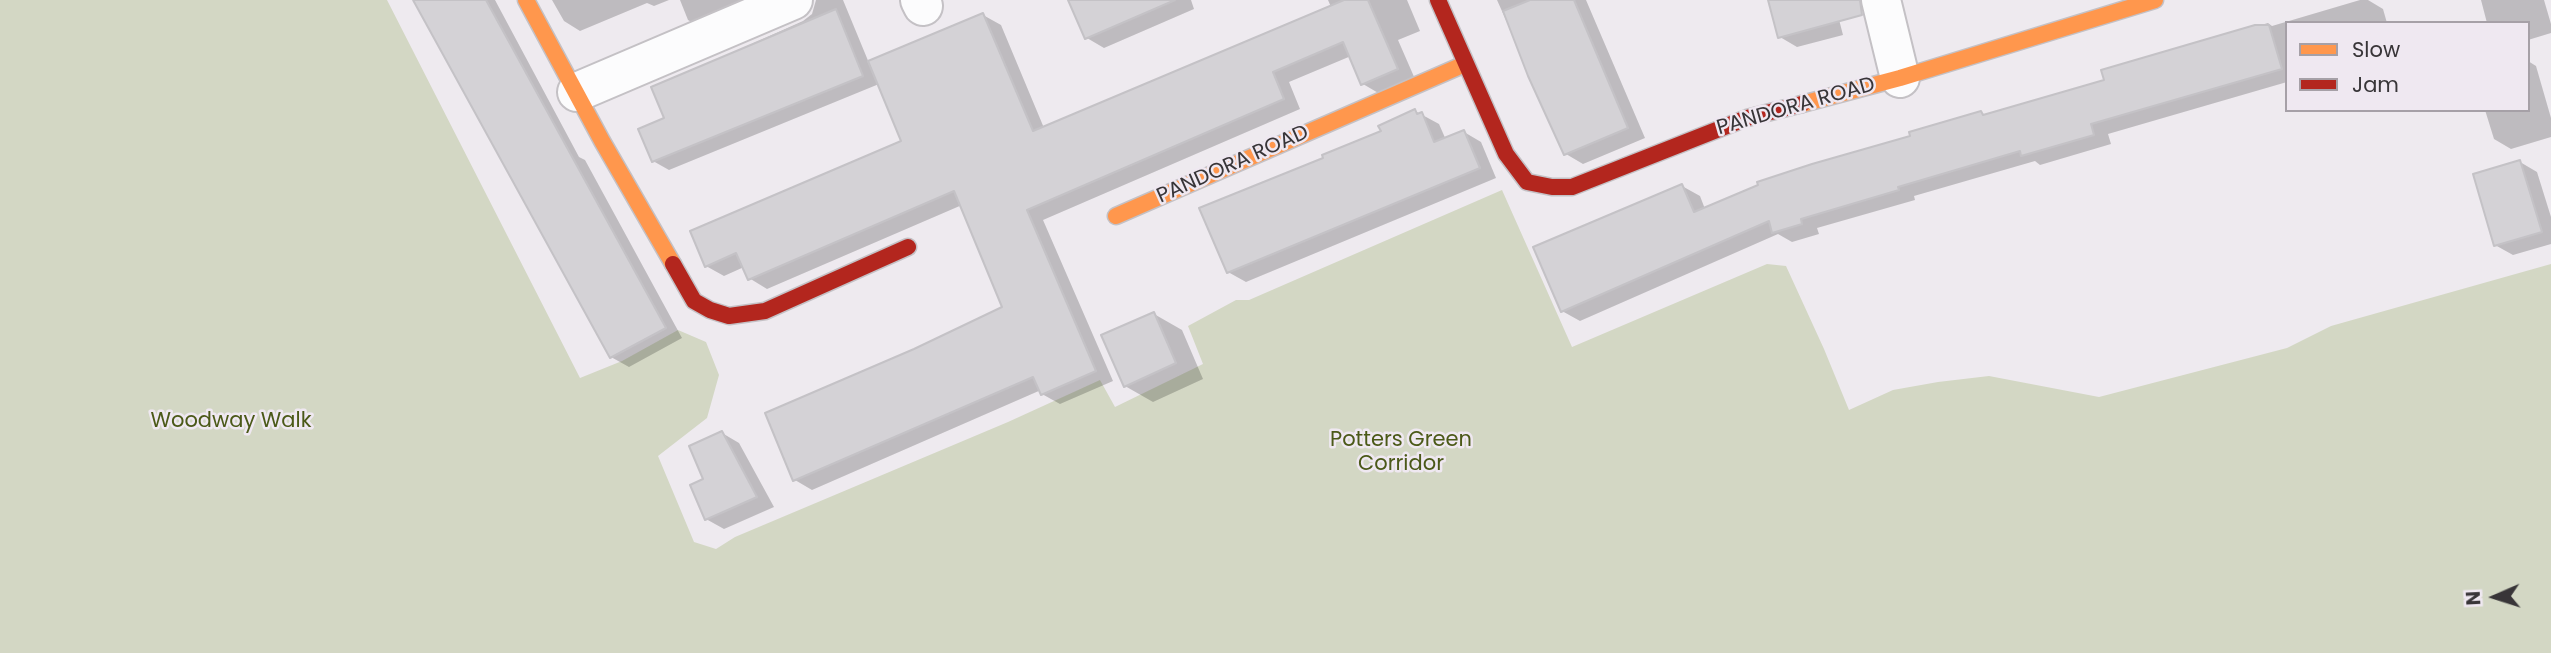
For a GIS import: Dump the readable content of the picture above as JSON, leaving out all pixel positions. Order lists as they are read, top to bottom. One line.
{"streets":{"street":["PANDORA ROAD"]},"parks":["Woodway Walk","Potters Green Corridor"],"legend":["Slow","Jam"],"north":"left"}
